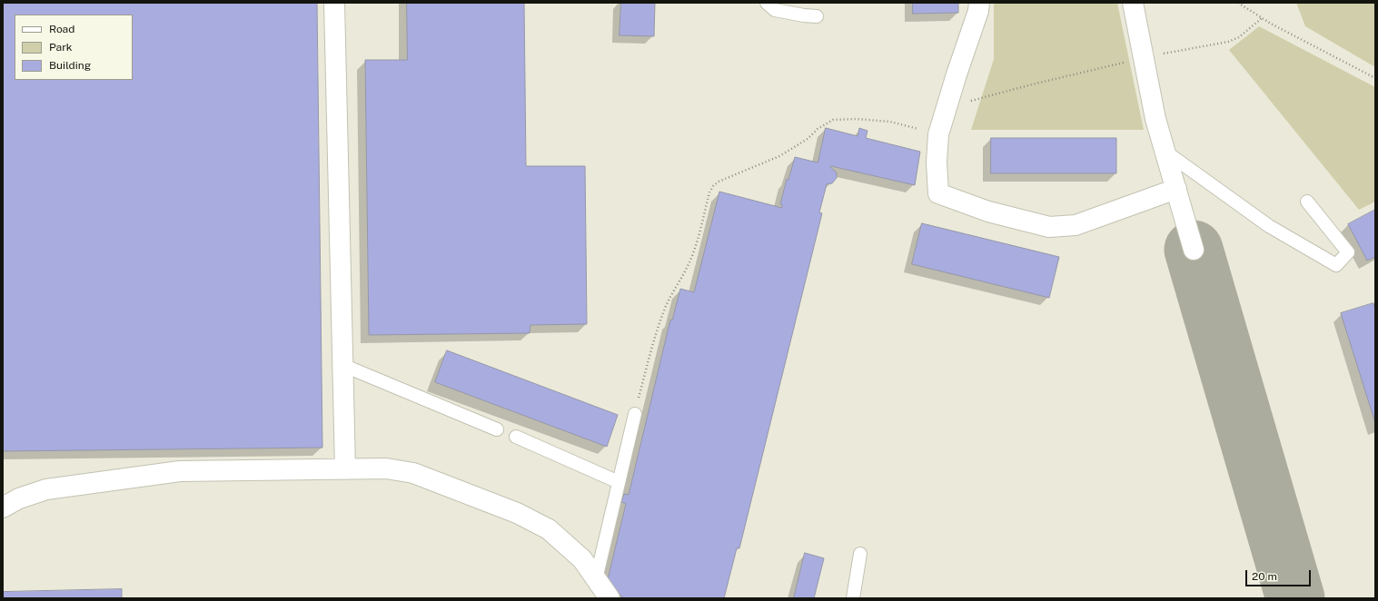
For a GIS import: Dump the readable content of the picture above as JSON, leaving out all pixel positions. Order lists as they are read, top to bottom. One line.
{"legend":["Road","Park","Building"],"scale_bar":"20 m"}
